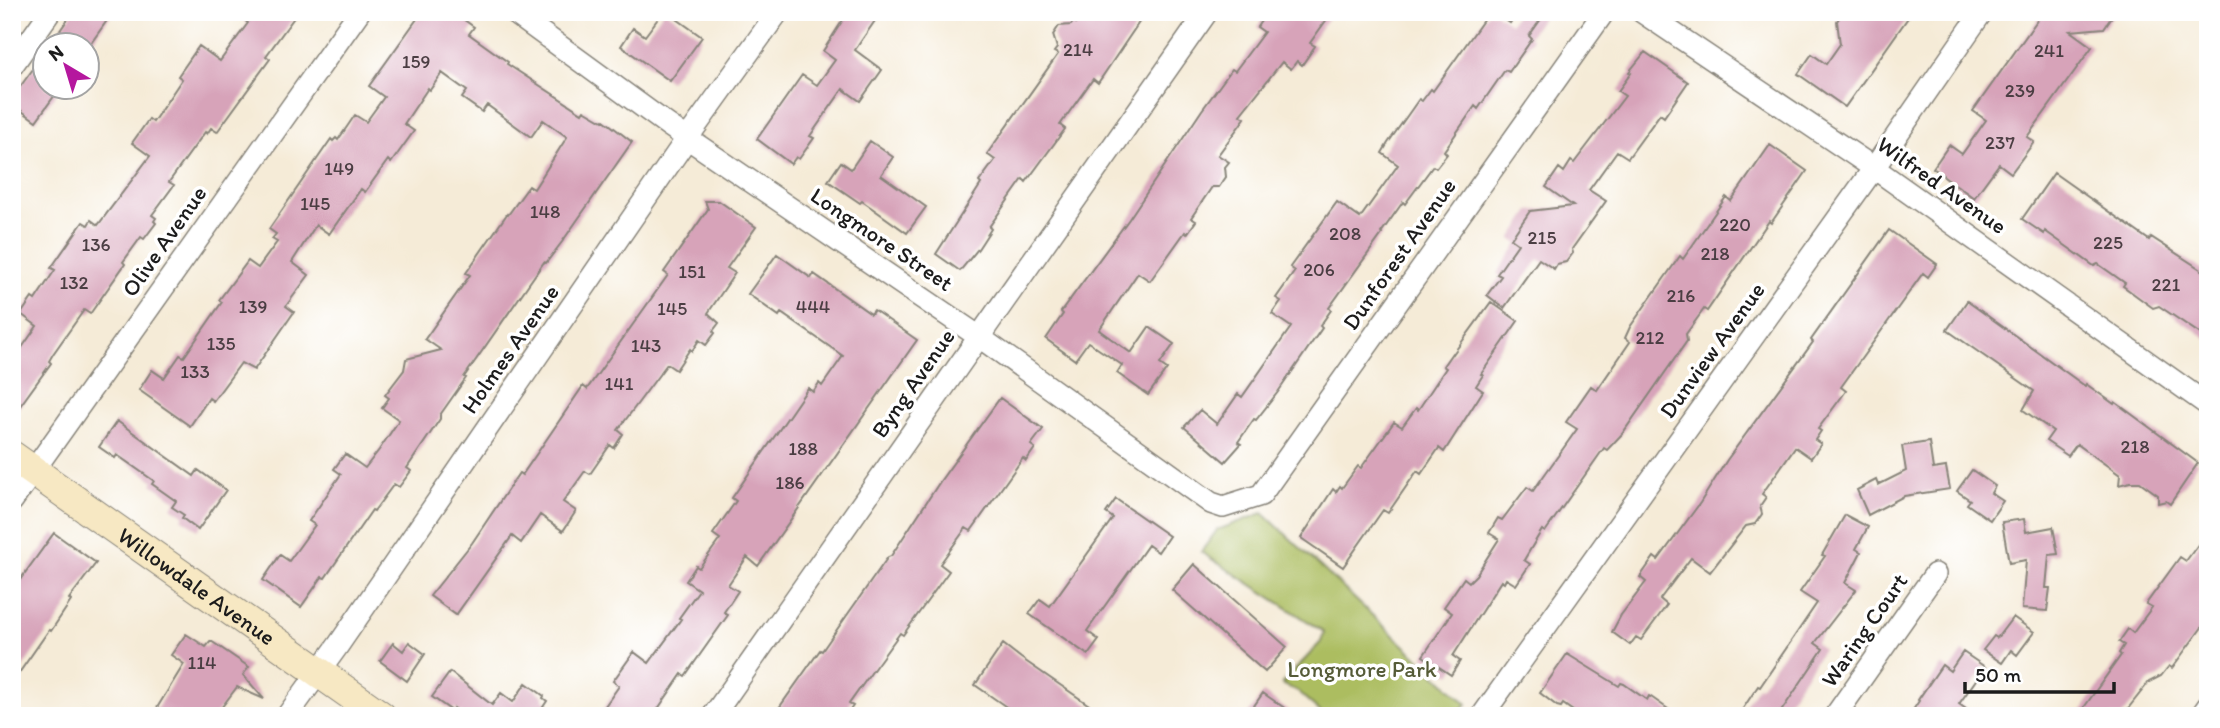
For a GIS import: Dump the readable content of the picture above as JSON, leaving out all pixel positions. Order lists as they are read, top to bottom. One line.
{"streets":{"street":["Wilfred Avenue","Longmore Street","Olive Avenue","Dunforest Avenue","Holmes Avenue","Dunview Avenue","Byng Avenue","Willowdale Avenue","Waring Court"]},"crossings":[["Wilfred Avenue","Dunview Avenue"],["Longmore Street","Dunforest Avenue"],["Longmore Street","Holmes Avenue"],["Longmore Street","Byng Avenue"],["Olive Avenue","Willowdale Avenue"],["Holmes Avenue","Willowdale Avenue"]],"parks":["Longmore Park"],"house_numbers":["214","241","159","239","237","149","145","148","220","208","215","225","136","218","206","151","132","221","216","139","444","145","212","135","143","133","141","218","188","186","114"],"scale_bar":"50 m","north":"top left"}
